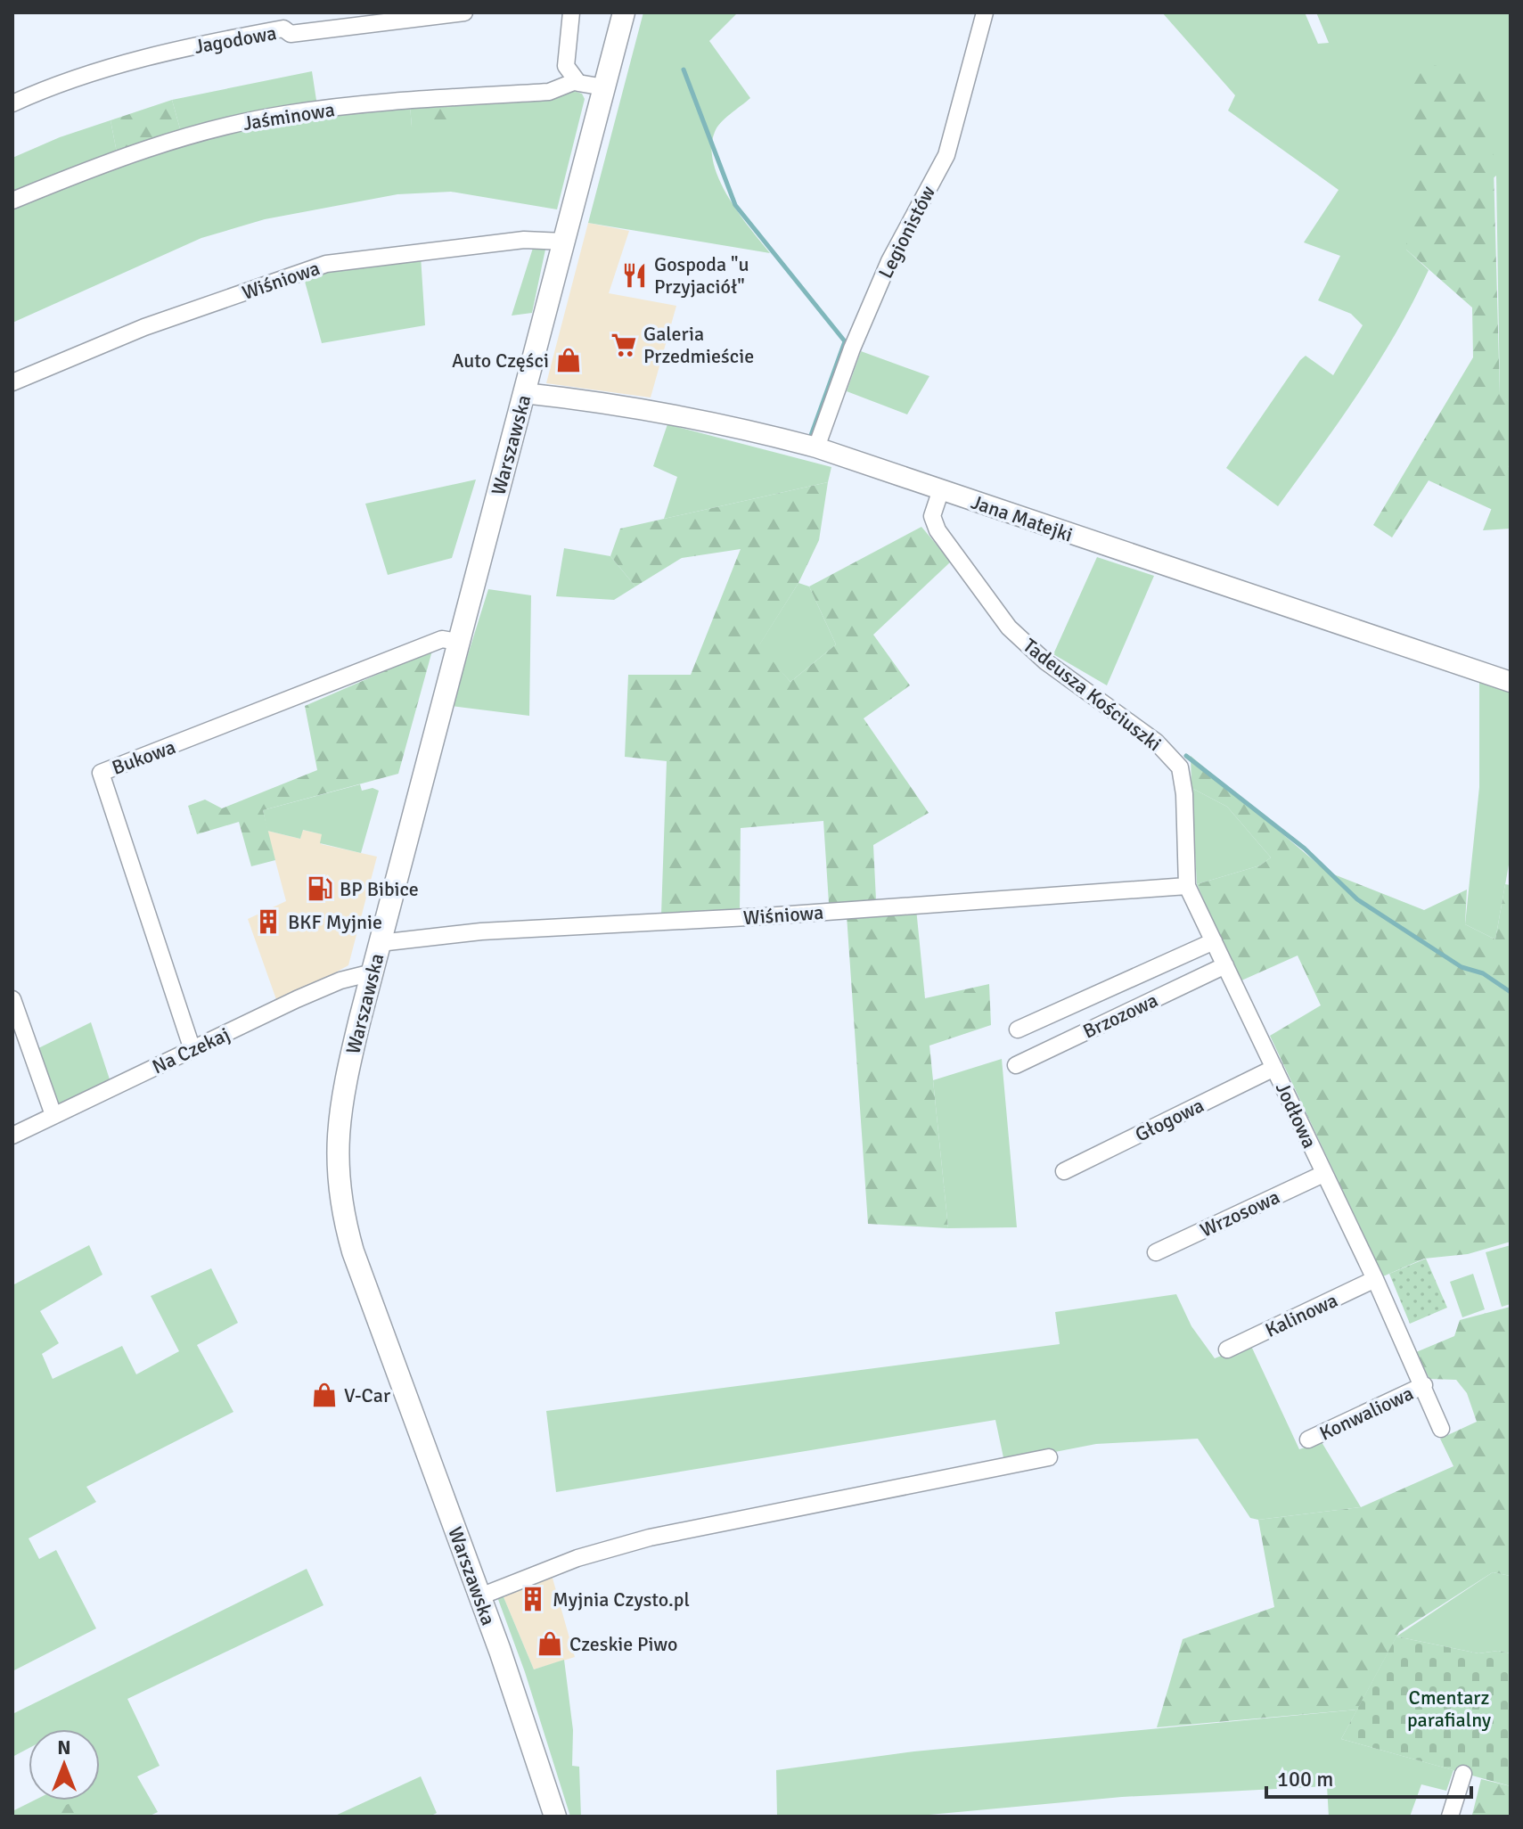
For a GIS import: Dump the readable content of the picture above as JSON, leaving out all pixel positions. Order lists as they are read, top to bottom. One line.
{"streets":{"main road":["Warszawska"],"street":["Jagodowa","Jaśminowa","Legionistów","Wiśniowa","Jana Matejki","Tadeusza Kościuszki","Bukowa","Brzozowa","Na Czekaj","Jodłowa","Głogowa","Wrzosowa","Kalinowa","Konwaliowa"]},"crossings":[["Legionistów","Jana Matejki"],["Wiśniowa","Warszawska"],["Wiśniowa","Jodłowa"],["Warszawska","Jana Matejki"],["Warszawska","Bukowa"],["Warszawska","Na Czekaj"],["Jana Matejki","Tadeusza Kościuszki"],["Tadeusza Kościuszki","Jodłowa"],["Bukowa","Na Czekaj"],["Brzozowa","Jodłowa"],["Jodłowa","Głogowa"],["Jodłowa","Wrzosowa"],["Jodłowa","Kalinowa"],["Jodłowa","Konwaliowa"]],"parks":["Cmentarz parafialny"],"places":{"restaurant":["Gospoda \"u Przyjaciół\""],"supermarket":["Galeria Przedmieście"],"shop":["Auto Części","V-Car","Czeskie Piwo"],"fuel station":["BP Bibice"],"building":["BKF Myjnie","Myjnia Czysto.pl"]},"scale_bar":"100 m","north":"top"}
